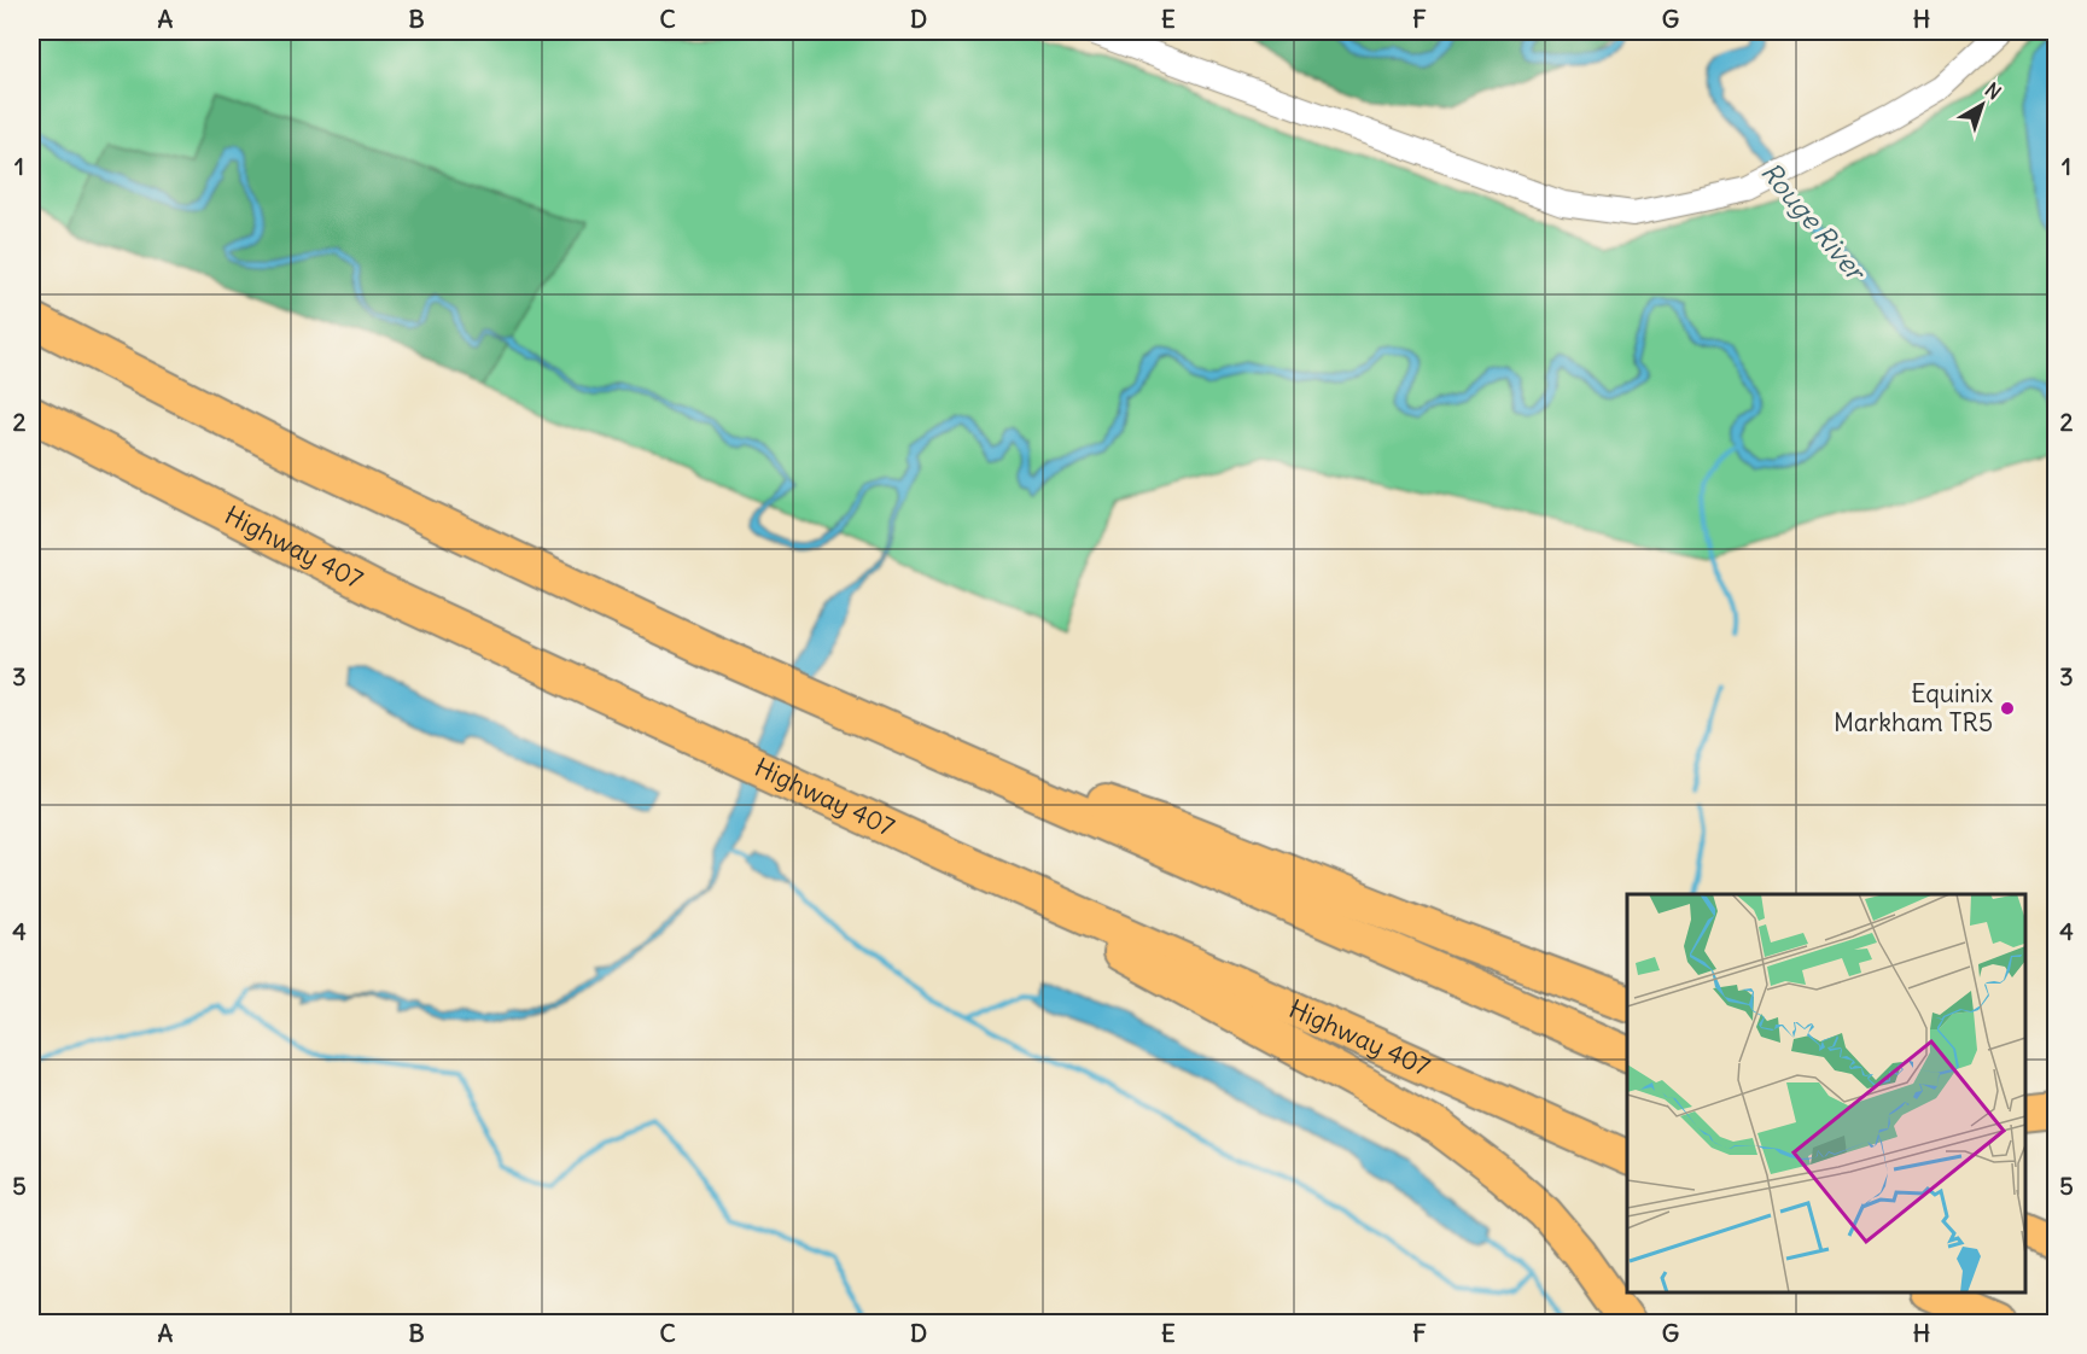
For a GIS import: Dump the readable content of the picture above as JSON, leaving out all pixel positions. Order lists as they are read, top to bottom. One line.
{"streets":{"highway":["Highway 407"]},"water":["Rouge River"],"places":["Equinix Markham TR5"],"north":"top right","grid":{"columns":["A","B","C","D","E","F","G","H"],"rows":["1","2","3","4","5"]}}
